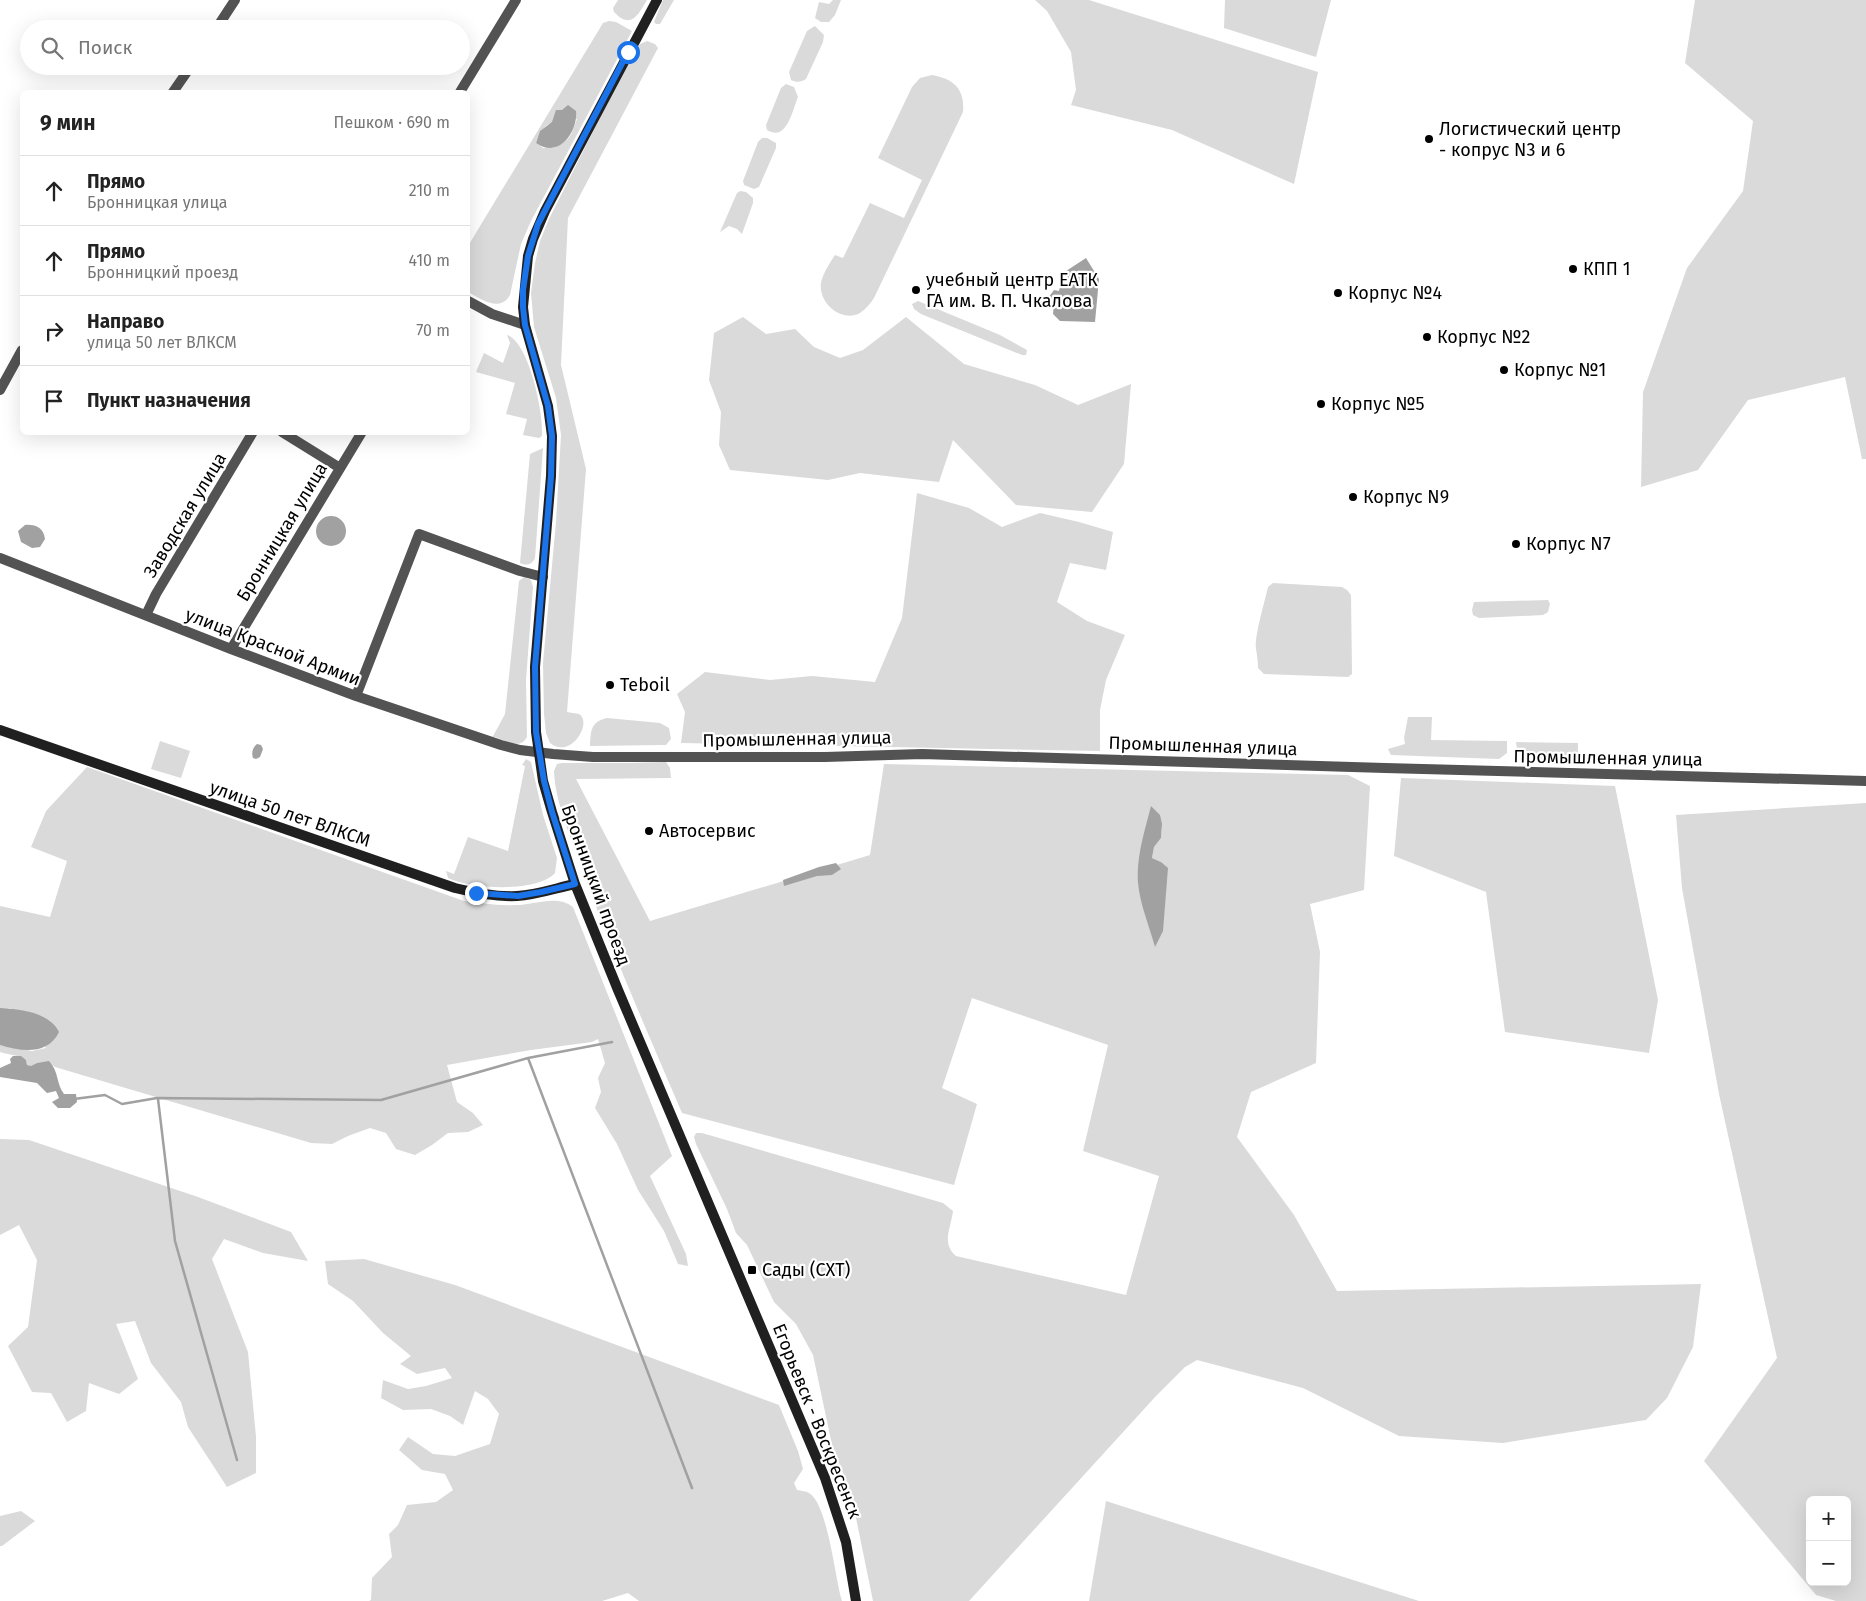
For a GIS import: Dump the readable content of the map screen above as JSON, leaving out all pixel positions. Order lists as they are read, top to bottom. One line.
{"streets":{"main road":["улица 50 лет ВЛКСМ","Бронницкий проезд","Егорьевск - Воскресенск"],"street":["Заводская улица","Бронницкая улица","улица Красной Армии","Промышленная улица"]},"crossings":[["Заводская улица","улица Красной Армии"],["Бронницкая улица","улица Красной Армии"],["улица Красной Армии","Промышленная улица"],["улица Красной Армии","Бронницкий проезд"],["Промышленная улица","Бронницкий проезд"],["улица 50 лет ВЛКСМ","Бронницкий проезд"],["Бронницкий проезд","Егорьевск - Воскресенск"]],"places":{"other":["Логистический центр - копрус N3 и 6","КПП 1","учебный центр ЕАТК ГА им. В. П. Чкалова","Корпус №4","Корпус №2","Корпус №1","Корпус №5","Корпус N9","Корпус N7","Teboil","Автосервис"],"transit":["Сады (СХТ)"]},"page":{"search":"Поиск","heading":["9 мин","Пешком · 690 m"],"list":[["Прямо","Бронницкая улица","210 m"],["Прямо","Бронницкий проезд","410 m"],["Направо","улица 50 лет ВЛКСМ","70 m"],"Пункт назначения"],"map_buttons":["+","−"]}}
